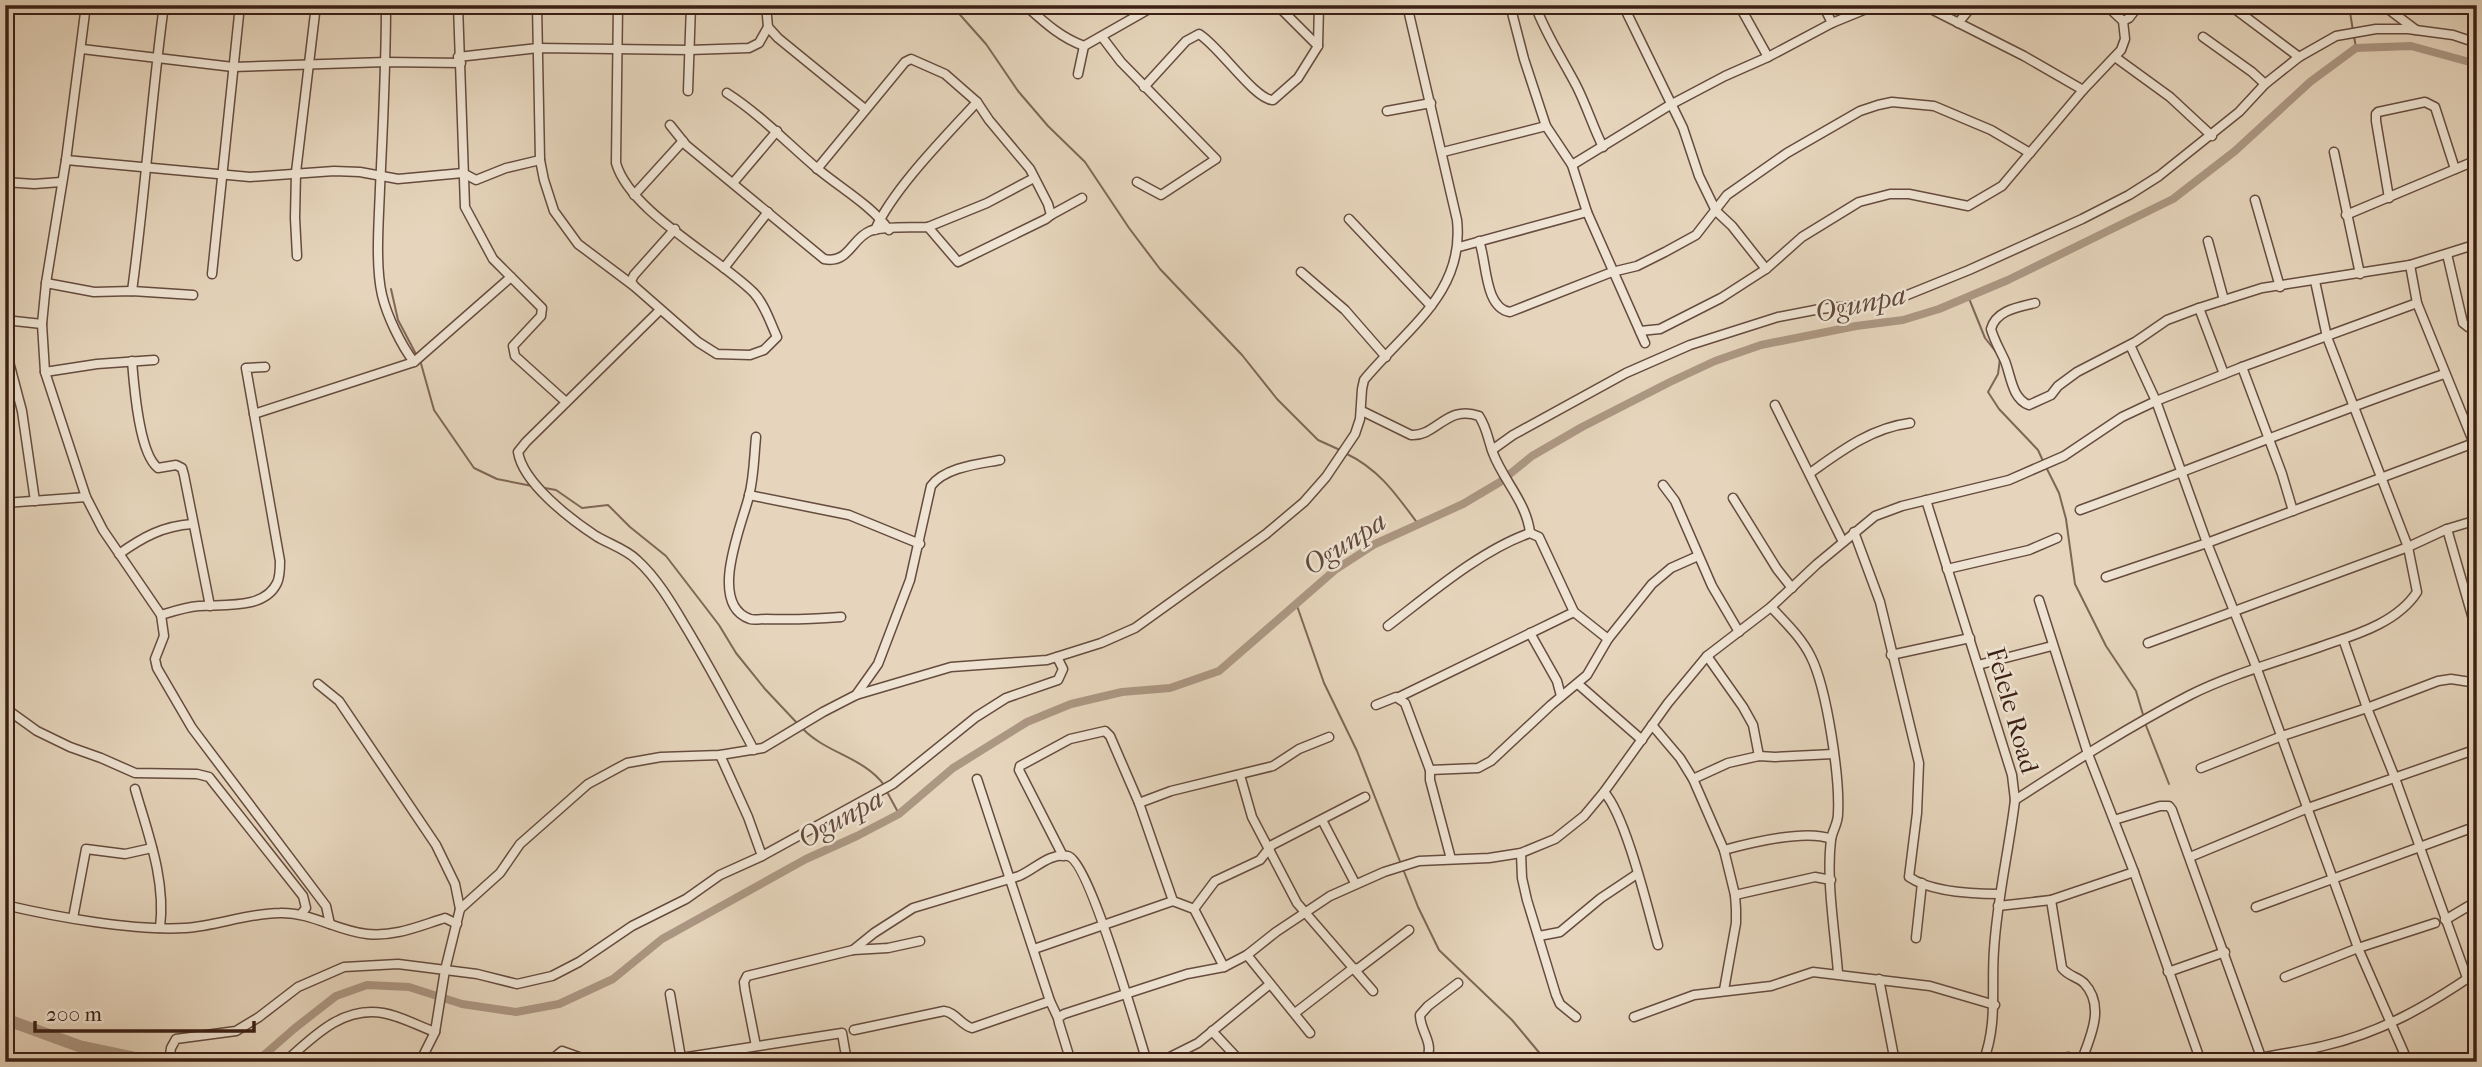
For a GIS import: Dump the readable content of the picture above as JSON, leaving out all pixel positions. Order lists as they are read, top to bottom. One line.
{"streets":{"street":["Felele Road"]},"water":["Ogunpa"],"scale_bar":"200 m"}
